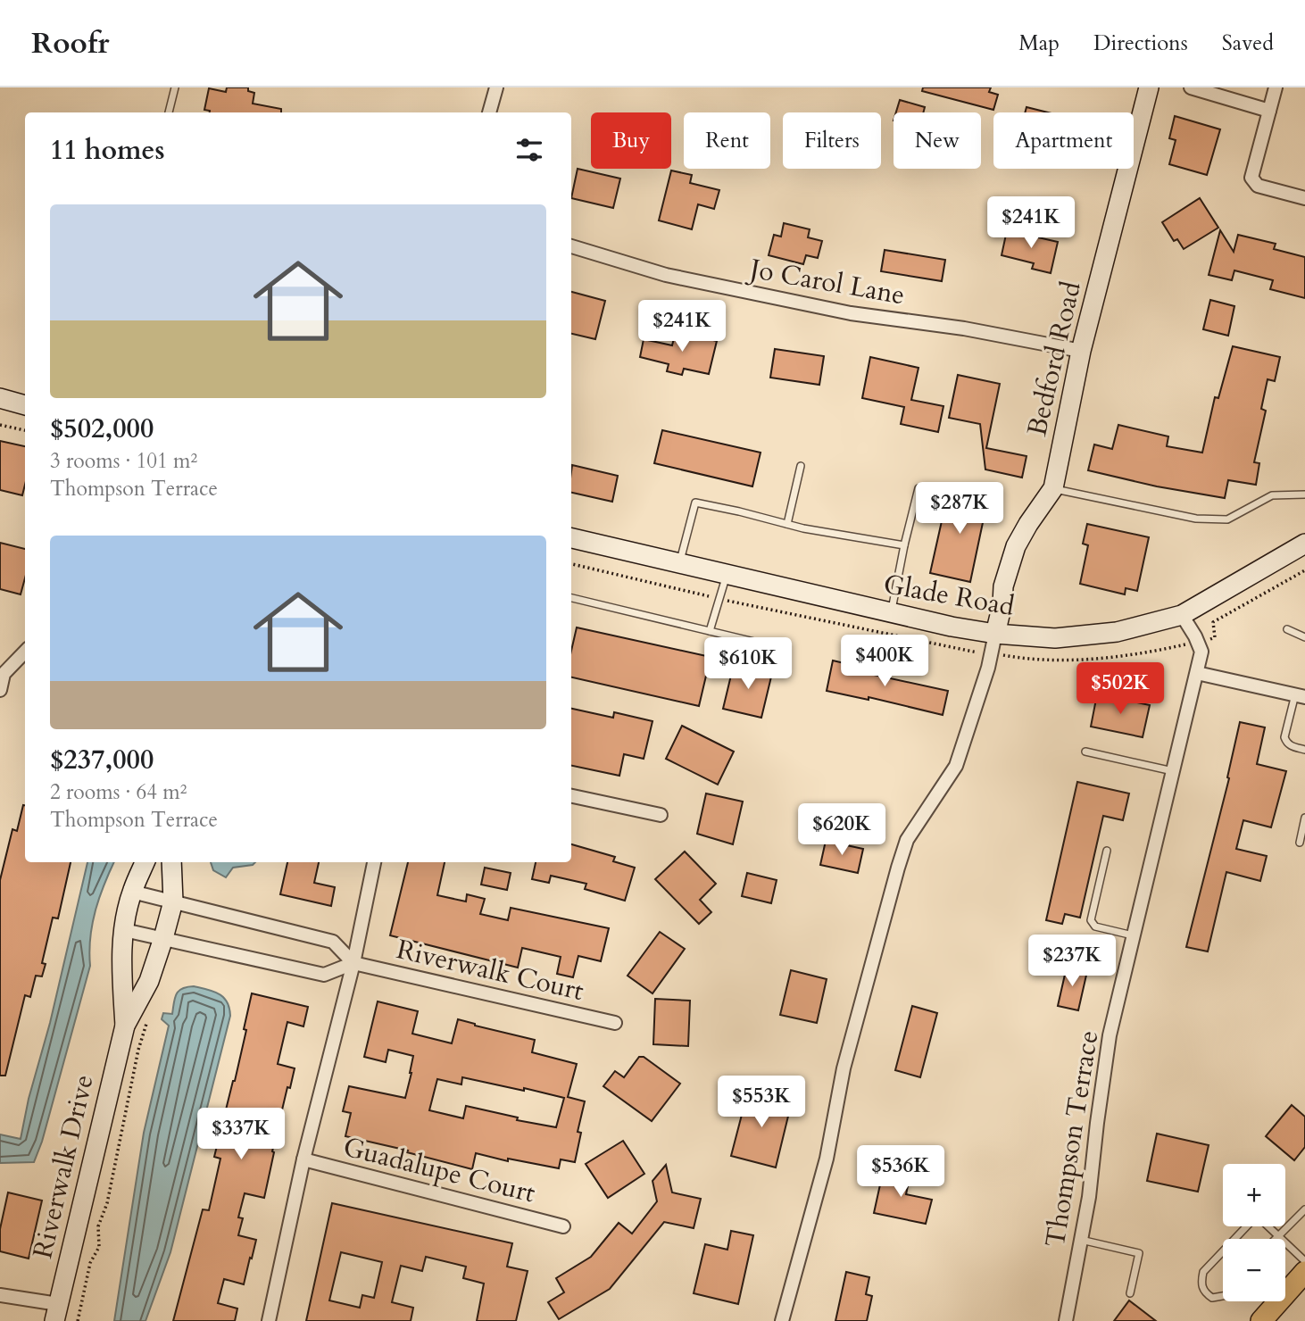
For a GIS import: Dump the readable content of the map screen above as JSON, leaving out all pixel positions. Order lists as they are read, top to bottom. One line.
{"streets":{"street":["Jo Carol Lane","Bedford Road","Glade Road","Riverwalk Court","Thompson Terrace","Riverwalk Drive","Guadalupe Court"]},"crossings":[["Jo Carol Lane","Bedford Road"],["Bedford Road","Glade Road"],["Glade Road","Thompson Terrace"],["Riverwalk Court","Riverwalk Drive"]],"page":{"header":"Roofr","nav":["Map","Directions","Saved"],"chip":["Buy","Rent","Filters","New","Apartment"],"heading":"11 homes","list":[{"name":"$502,000","note":"3 rooms · 101 m² · Thompson Terrace"},{"name":"$237,000","note":"2 rooms · 64 m² · Thompson Terrace"}],"price":["$241K","$241K","$287K","$400K","$610K","$502K","$620K","$237K","$553K","$337K","$536K"],"map_buttons":["+","−"]}}
